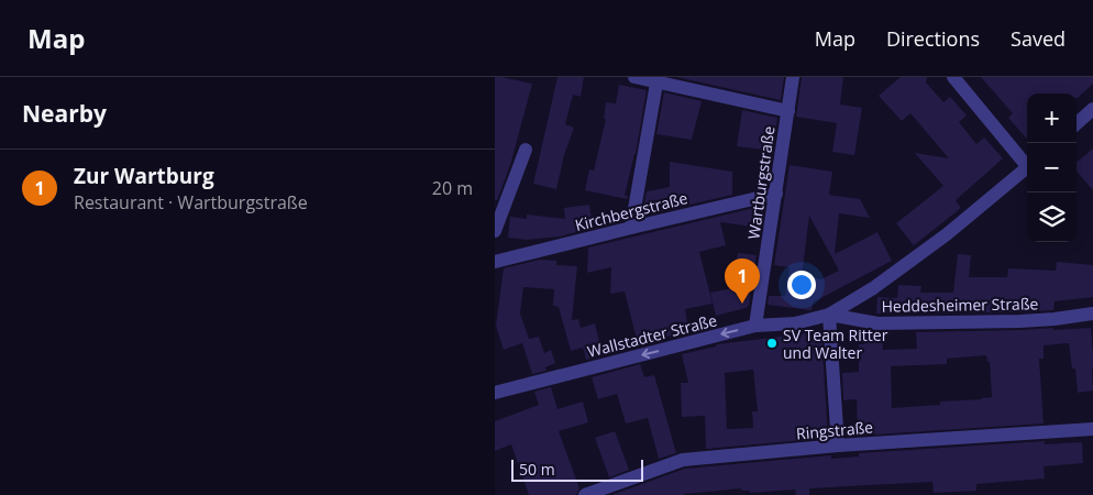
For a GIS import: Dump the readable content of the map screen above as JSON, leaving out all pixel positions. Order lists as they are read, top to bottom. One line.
{"streets":{"street":["Wartburgstraße","Kirchbergstraße","Heddesheimer Straße","Wallstadter Straße","Ringstraße"]},"crossings":[["Wartburgstraße","Kirchbergstraße"],["Wartburgstraße","Wallstadter Straße"],["Heddesheimer Straße","Wallstadter Straße"]],"one_way":["Wallstadter Straße"],"places":["SV Team Ritter und Walter"],"scale_bar":"50 m","page":{"header":"Map","nav":["Map","Directions","Saved"],"heading":"Nearby","map_buttons":["+","−"],"list":[{"mark":"1","name":"Zur Wartburg","note":"Restaurant · Wartburgstraße","value":"20 m"}],"pins":"1","scale":"50 m"}}
